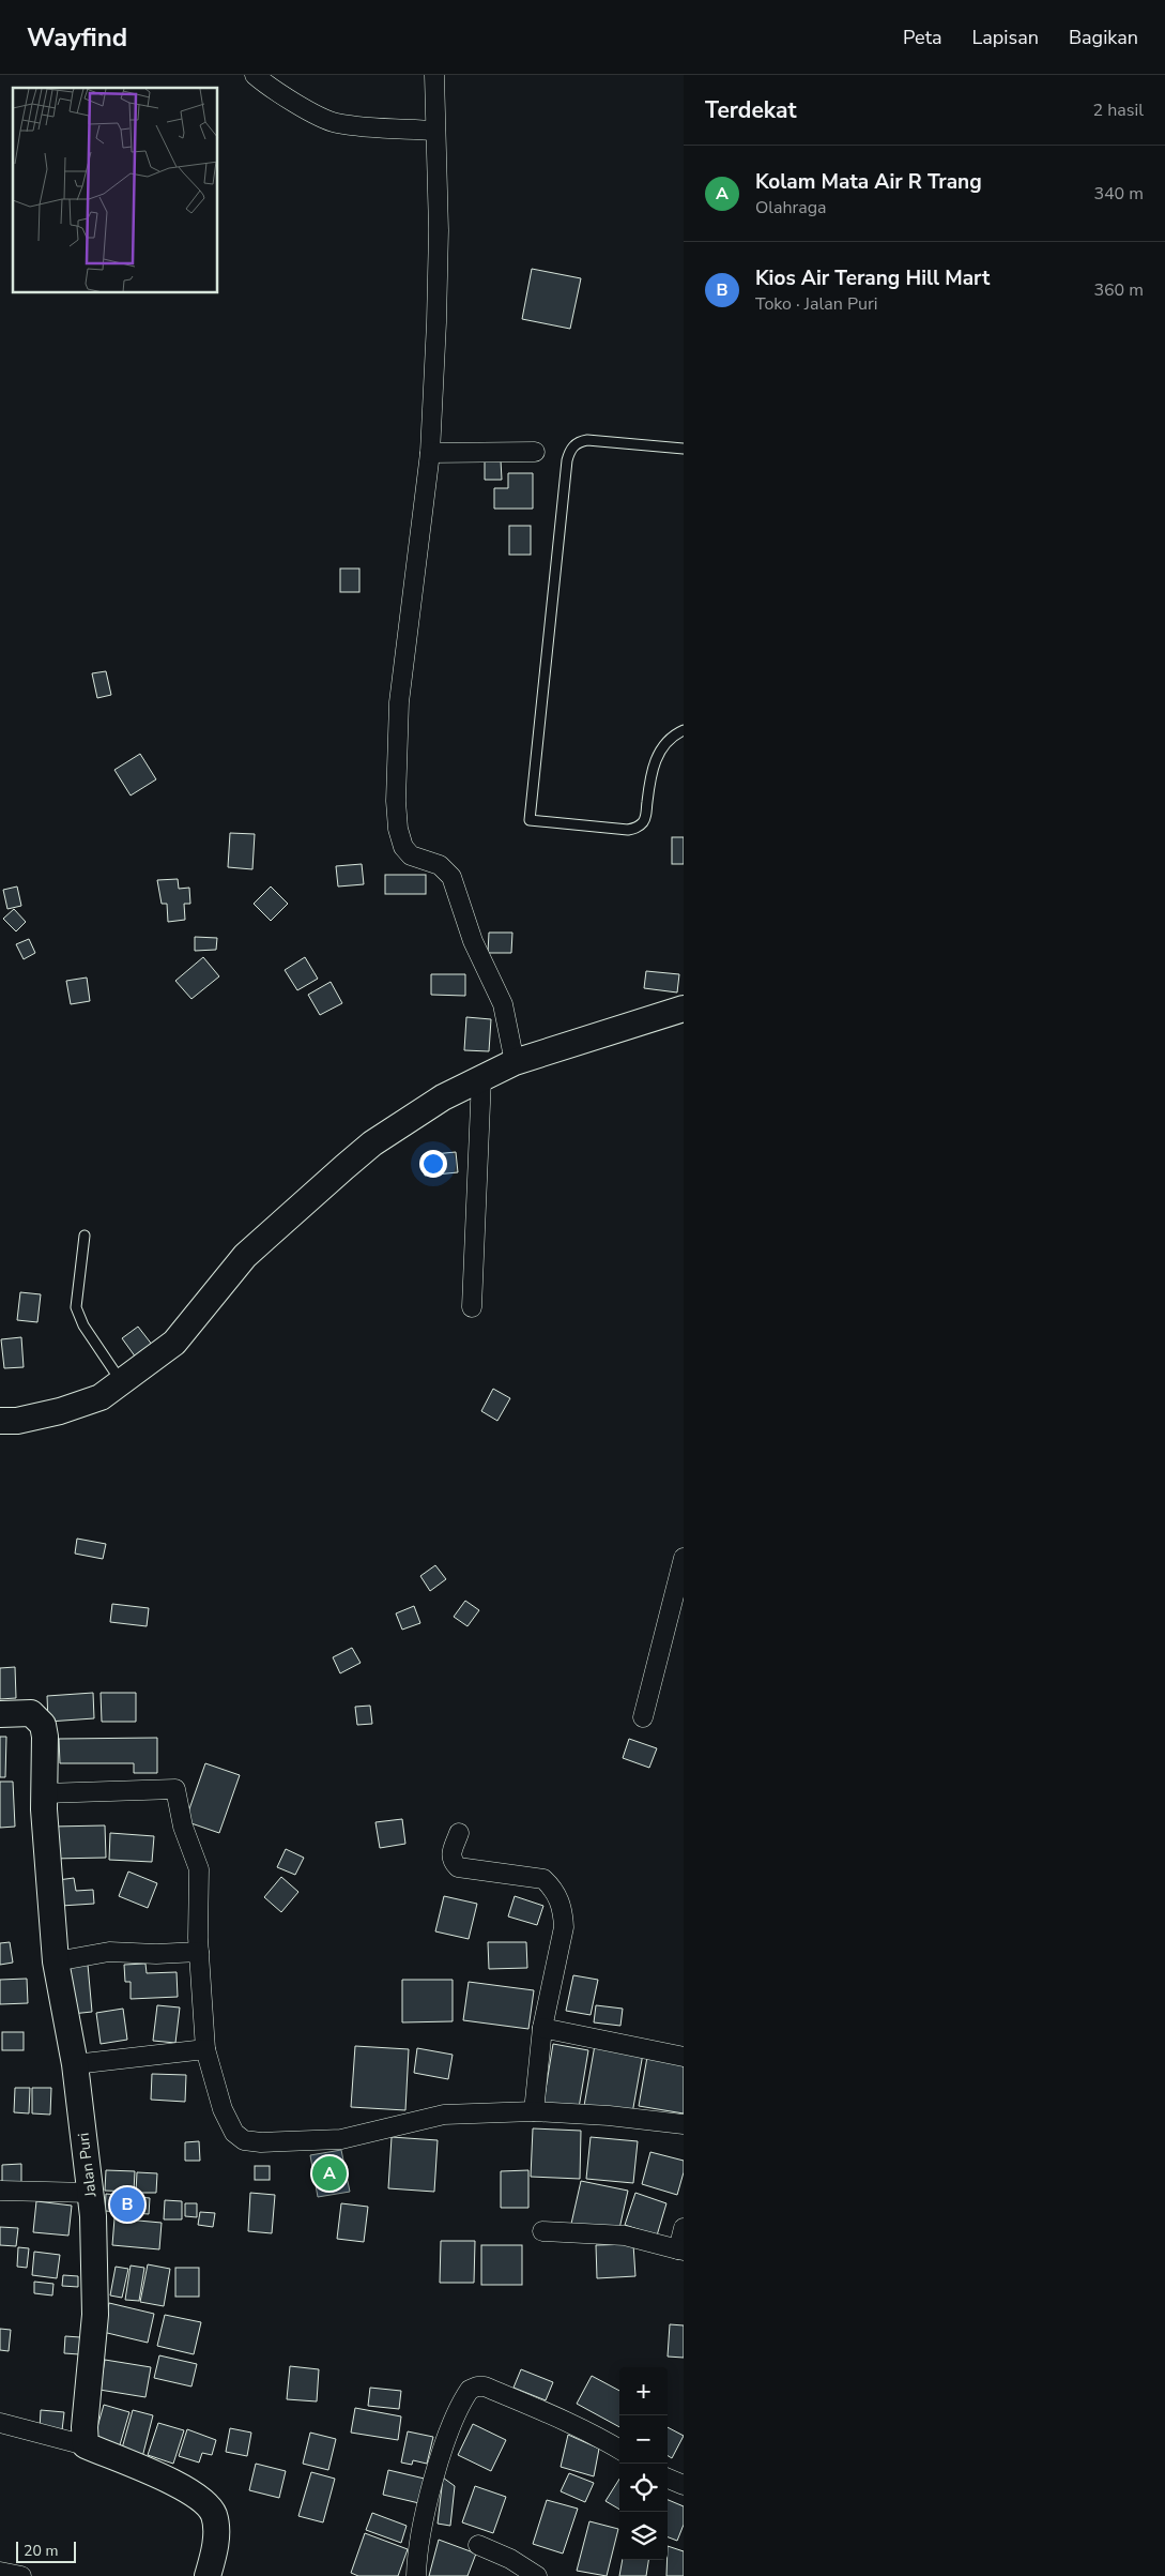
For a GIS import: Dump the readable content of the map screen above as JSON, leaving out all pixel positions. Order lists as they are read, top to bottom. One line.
{"streets":{"street":["Jalan Puri"]},"scale_bar":"20 m","page":{"header":"Wayfind","nav":["Peta","Lapisan","Bagikan"],"heading":["Terdekat","2 hasil"],"list":[{"mark":"A","name":"Kolam Mata Air R Trang","note":"Olahraga","value":"340 m"},{"mark":"B","name":"Kios Air Terang Hill Mart","note":"Toko · Jalan Puri","value":"360 m"}],"pins":["A","B"],"map_buttons":["+","−"],"scale":"20 m"}}
